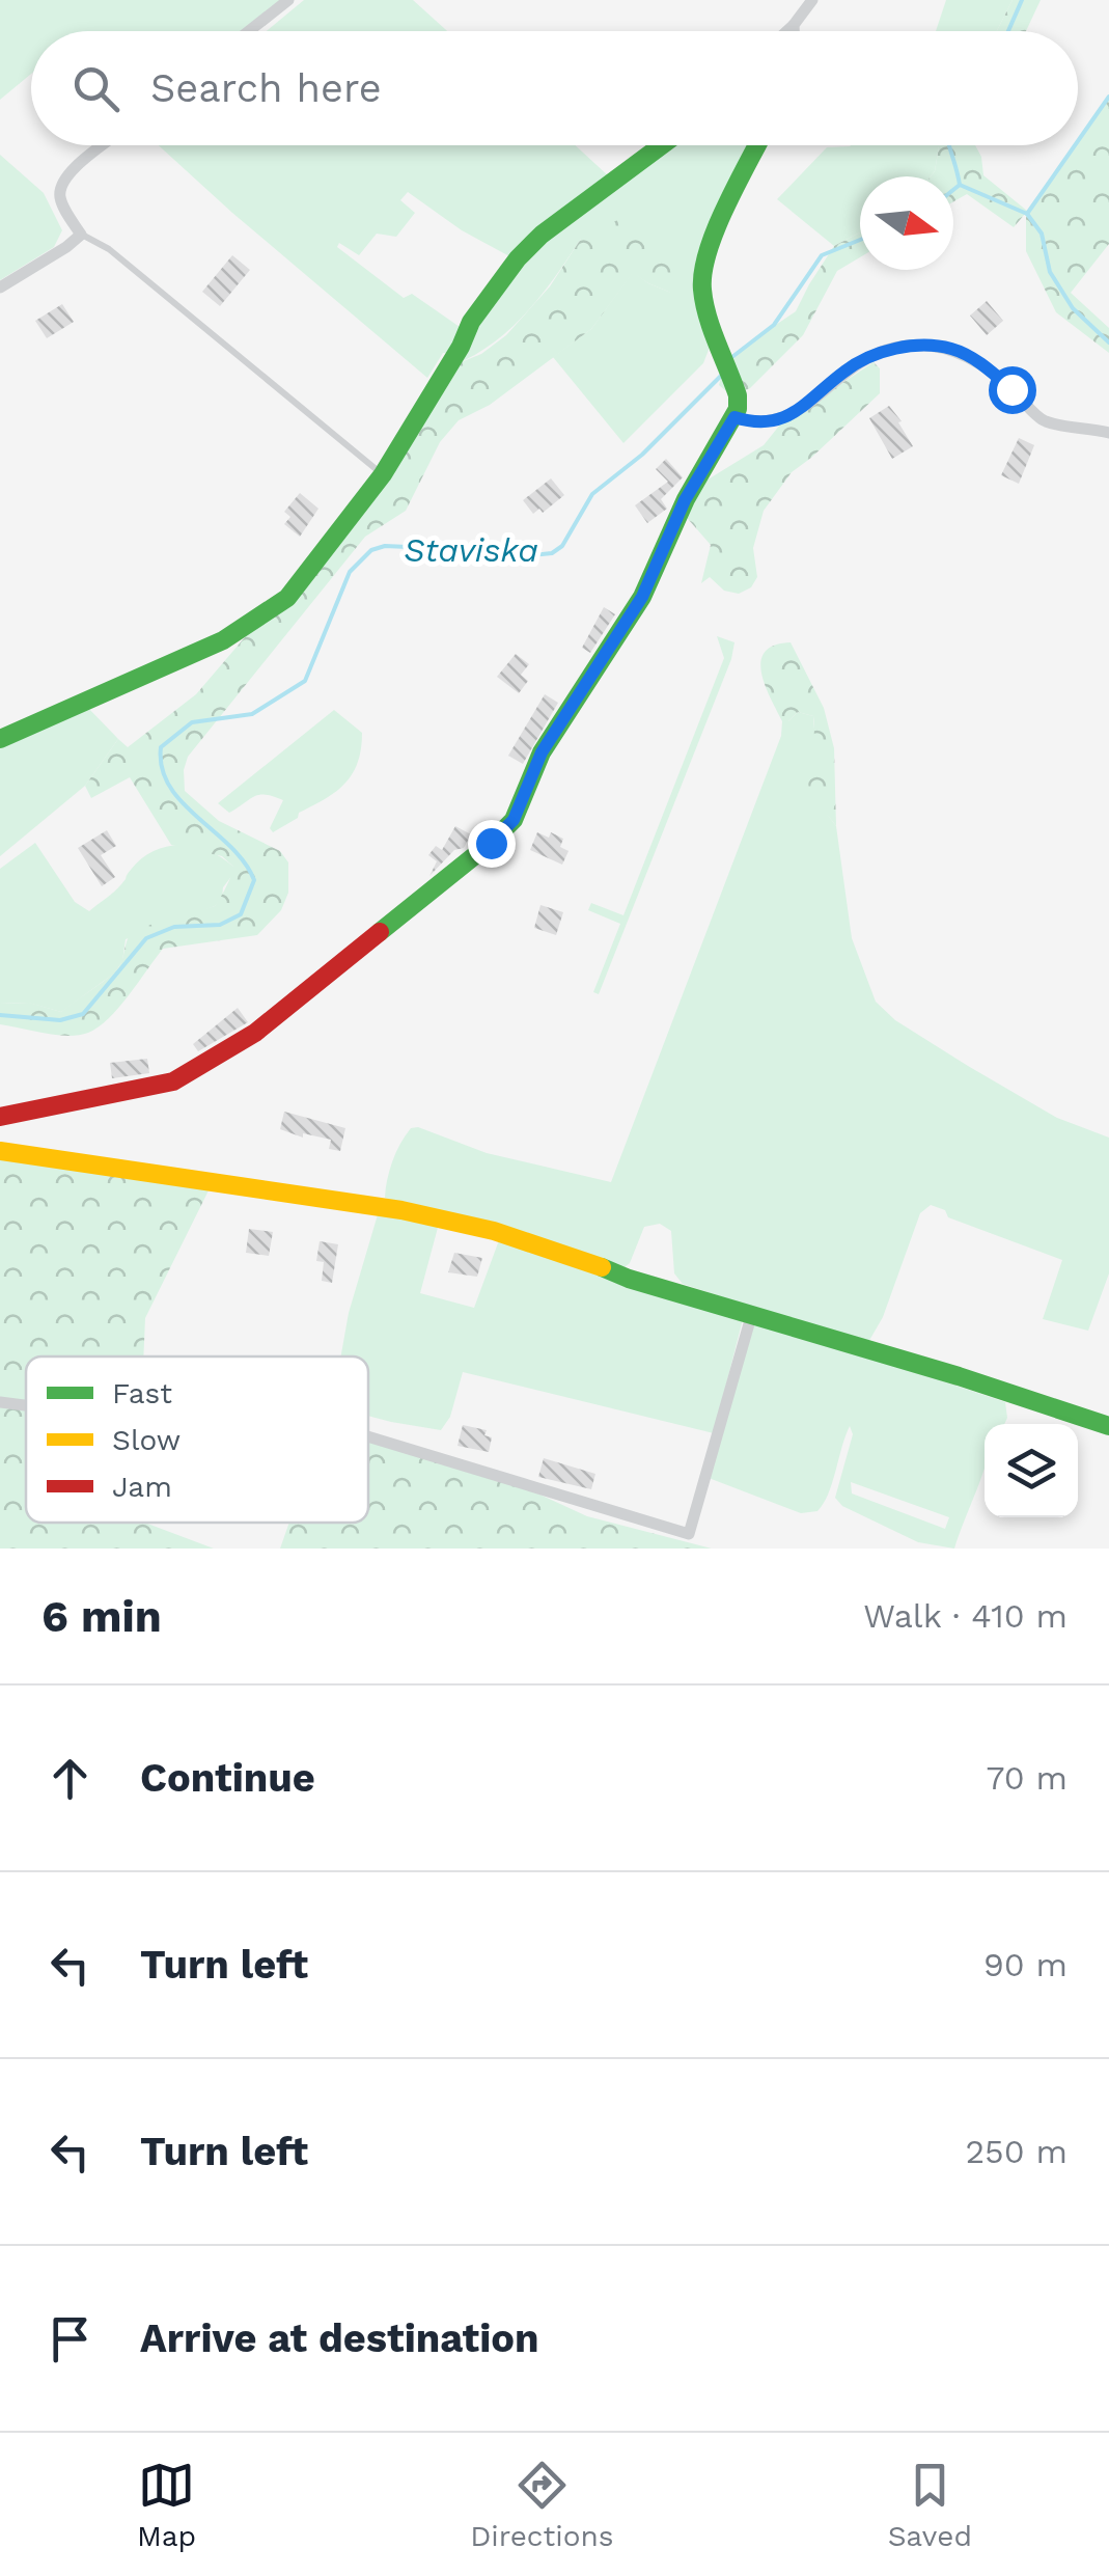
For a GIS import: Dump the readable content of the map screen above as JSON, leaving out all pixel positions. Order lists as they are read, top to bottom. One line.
{"water":["Staviska"],"legend":["Fast","Slow","Jam"],"north":"right","page":{"search":"Search here","heading":["6 min","Walk · 410 m"],"list":[["Continue","70 m"],["Turn left","90 m"],["Turn left","250 m"],"Arrive at destination"],"nav":["Map","Directions","Saved"]}}
